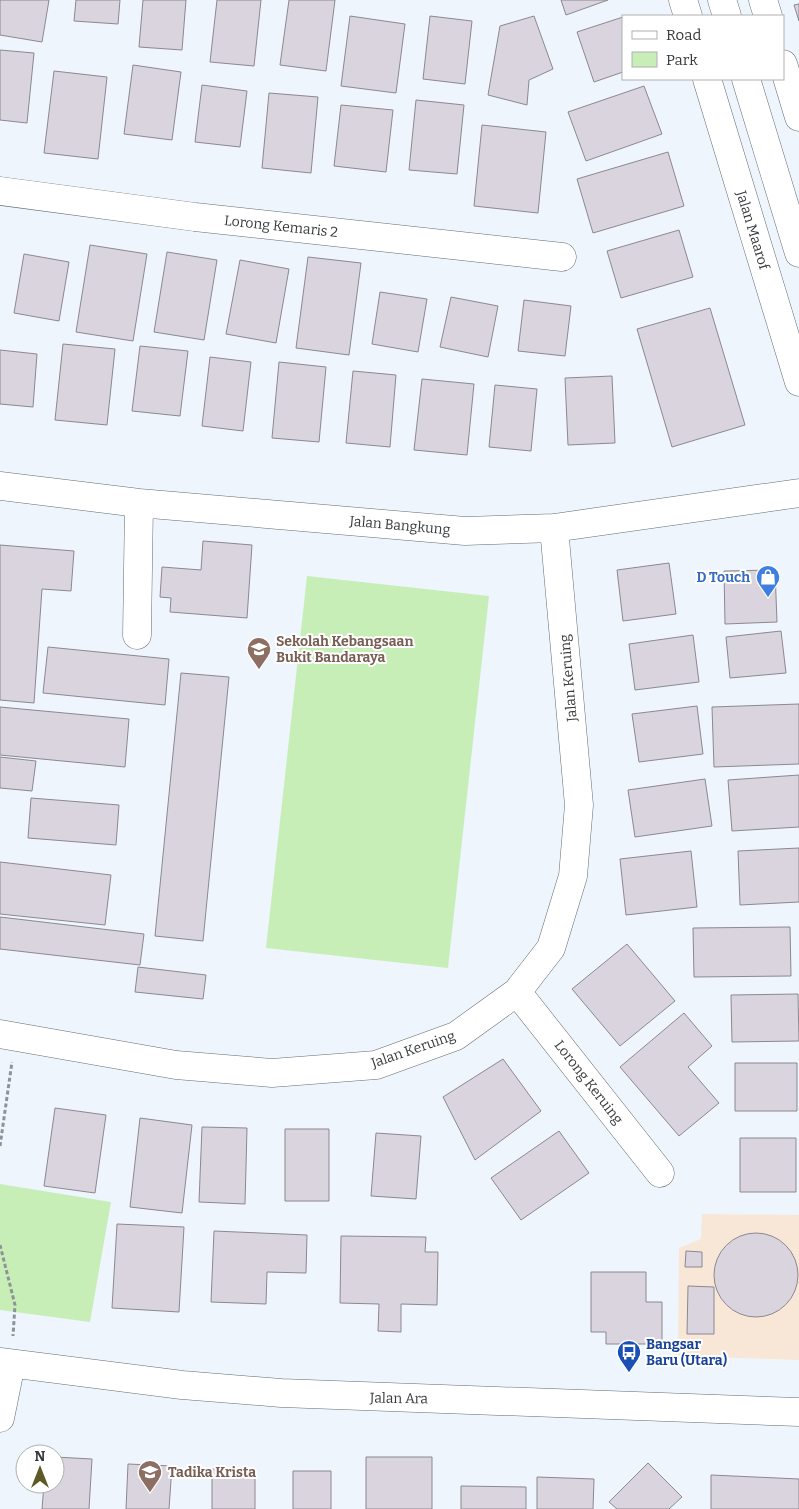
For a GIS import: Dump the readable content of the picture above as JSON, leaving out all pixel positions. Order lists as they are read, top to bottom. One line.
{"streets":{"street":["Lorong Kemaris 2","Jalan Maarof","Jalan Bangkung","Jalan Keruing","Lorong Keruing","Jalan Ara"]},"crossings":[["Jalan Bangkung","Jalan Keruing"],["Jalan Keruing","Lorong Keruing"]],"places":{"shop":["D Touch"],"school or university":["Sekolah Kebangsaan Bukit Bandaraya","Tadika Krista"],"bus stop":["Bangsar Baru (Utara)"]},"legend":["Road","Park"],"north":"top"}
